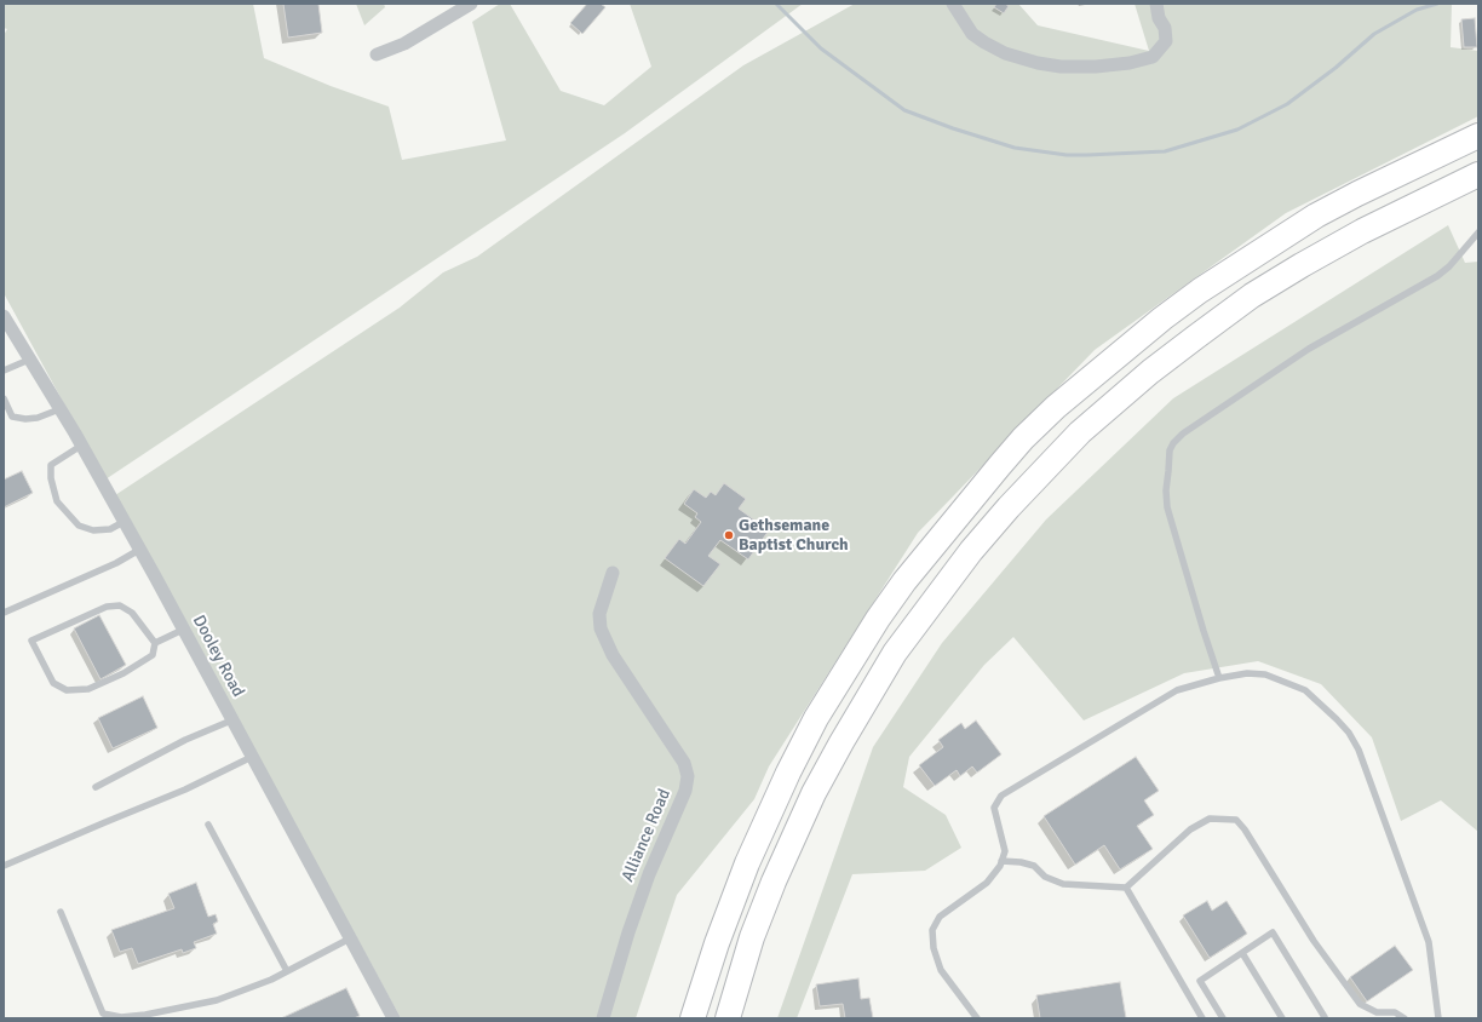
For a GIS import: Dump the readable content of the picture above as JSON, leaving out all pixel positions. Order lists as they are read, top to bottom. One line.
{"streets":{"street":["Dooley Road","Alliance Road"]},"places":["Gethsemane Baptist Church"]}
